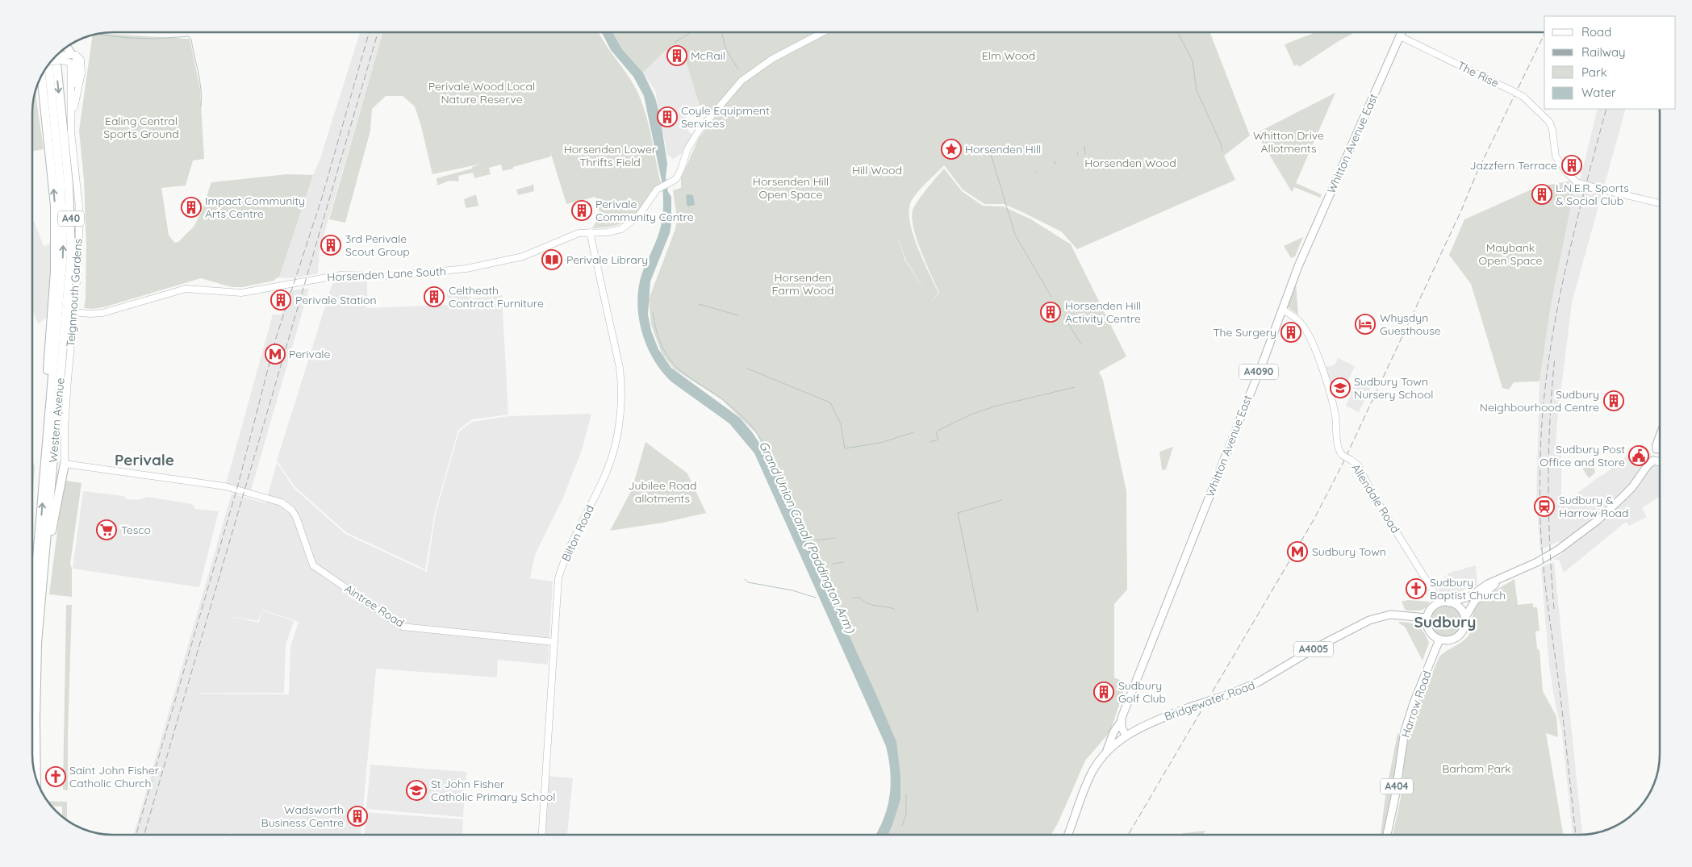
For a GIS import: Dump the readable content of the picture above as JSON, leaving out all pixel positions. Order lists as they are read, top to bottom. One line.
{"streets":{"highway":["A40","Western Avenue"],"main road":["Whitton Avenue East","A4090","A4005","Bridgewater Road","Harrow Road","A404"],"street":["The Rise","Horsenden Lane South","Teignmouth Gardens","Allendale Road","Bilton Road","Aintree Road"]},"crossings":[["The Rise","Whitton Avenue East"],["Whitton Avenue East","Allendale Road"],["Whitton Avenue East","Bridgewater Road"],["A40","Teignmouth Gardens"],["A40","Western Avenue"],["A40","Aintree Road"],["Horsenden Lane South","Teignmouth Gardens"],["Horsenden Lane South","Bilton Road"],["Teignmouth Gardens","Aintree Road"],["Allendale Road","Bridgewater Road"],["Allendale Road","Harrow Road"],["Bilton Road","Aintree Road"],["Bridgewater Road","Harrow Road"]],"districts":["Perivale","Sudbury"],"water":["Grand Union Canal (Paddington Arm)"],"parks":["Elm Wood","Perivale Wood Local Nature Reserve","Ealing Central Sports Ground","Whitton Drive Allotments","Horsenden Lower Thrifts Field","Horsenden Wood","Hill Wood","Horsenden Hill Open Space","Maybank Open Space","Horsenden Farm Wood","Jubilee Road allotments","Barham Park"],"places":{"building":["McRail","Coyle Equipment Services","Jazzfern Terrace","L.N.E.R. Sports & Social Club","Impact Community Arts Centre","Perivale Community Centre","3rd Perivale Scout Group","Celtheath Contract Furniture","Perivale Station","Horsenden Hill Activity Centre","The Surgery","Sudbury Neighbourhood Centre","Sudbury Golf Club","Wadsworth Business Centre"],"place":["Horsenden Hill"],"library":["Perivale Library"],"hotel":["Whysdyn Guesthouse"],"metro station":["Perivale","Sudbury Town"],"school or university":["Sudbury Town Nursery School","St John Fisher Catholic Primary School"],"public building":["Sudbury Post Office and Store"],"station":["Sudbury & Harrow Road"],"supermarket":["Tesco"],"church":["Sudbury Baptist Church","Saint John Fisher Catholic Church"]},"legend":["Road","Railway","Park","Water"]}
